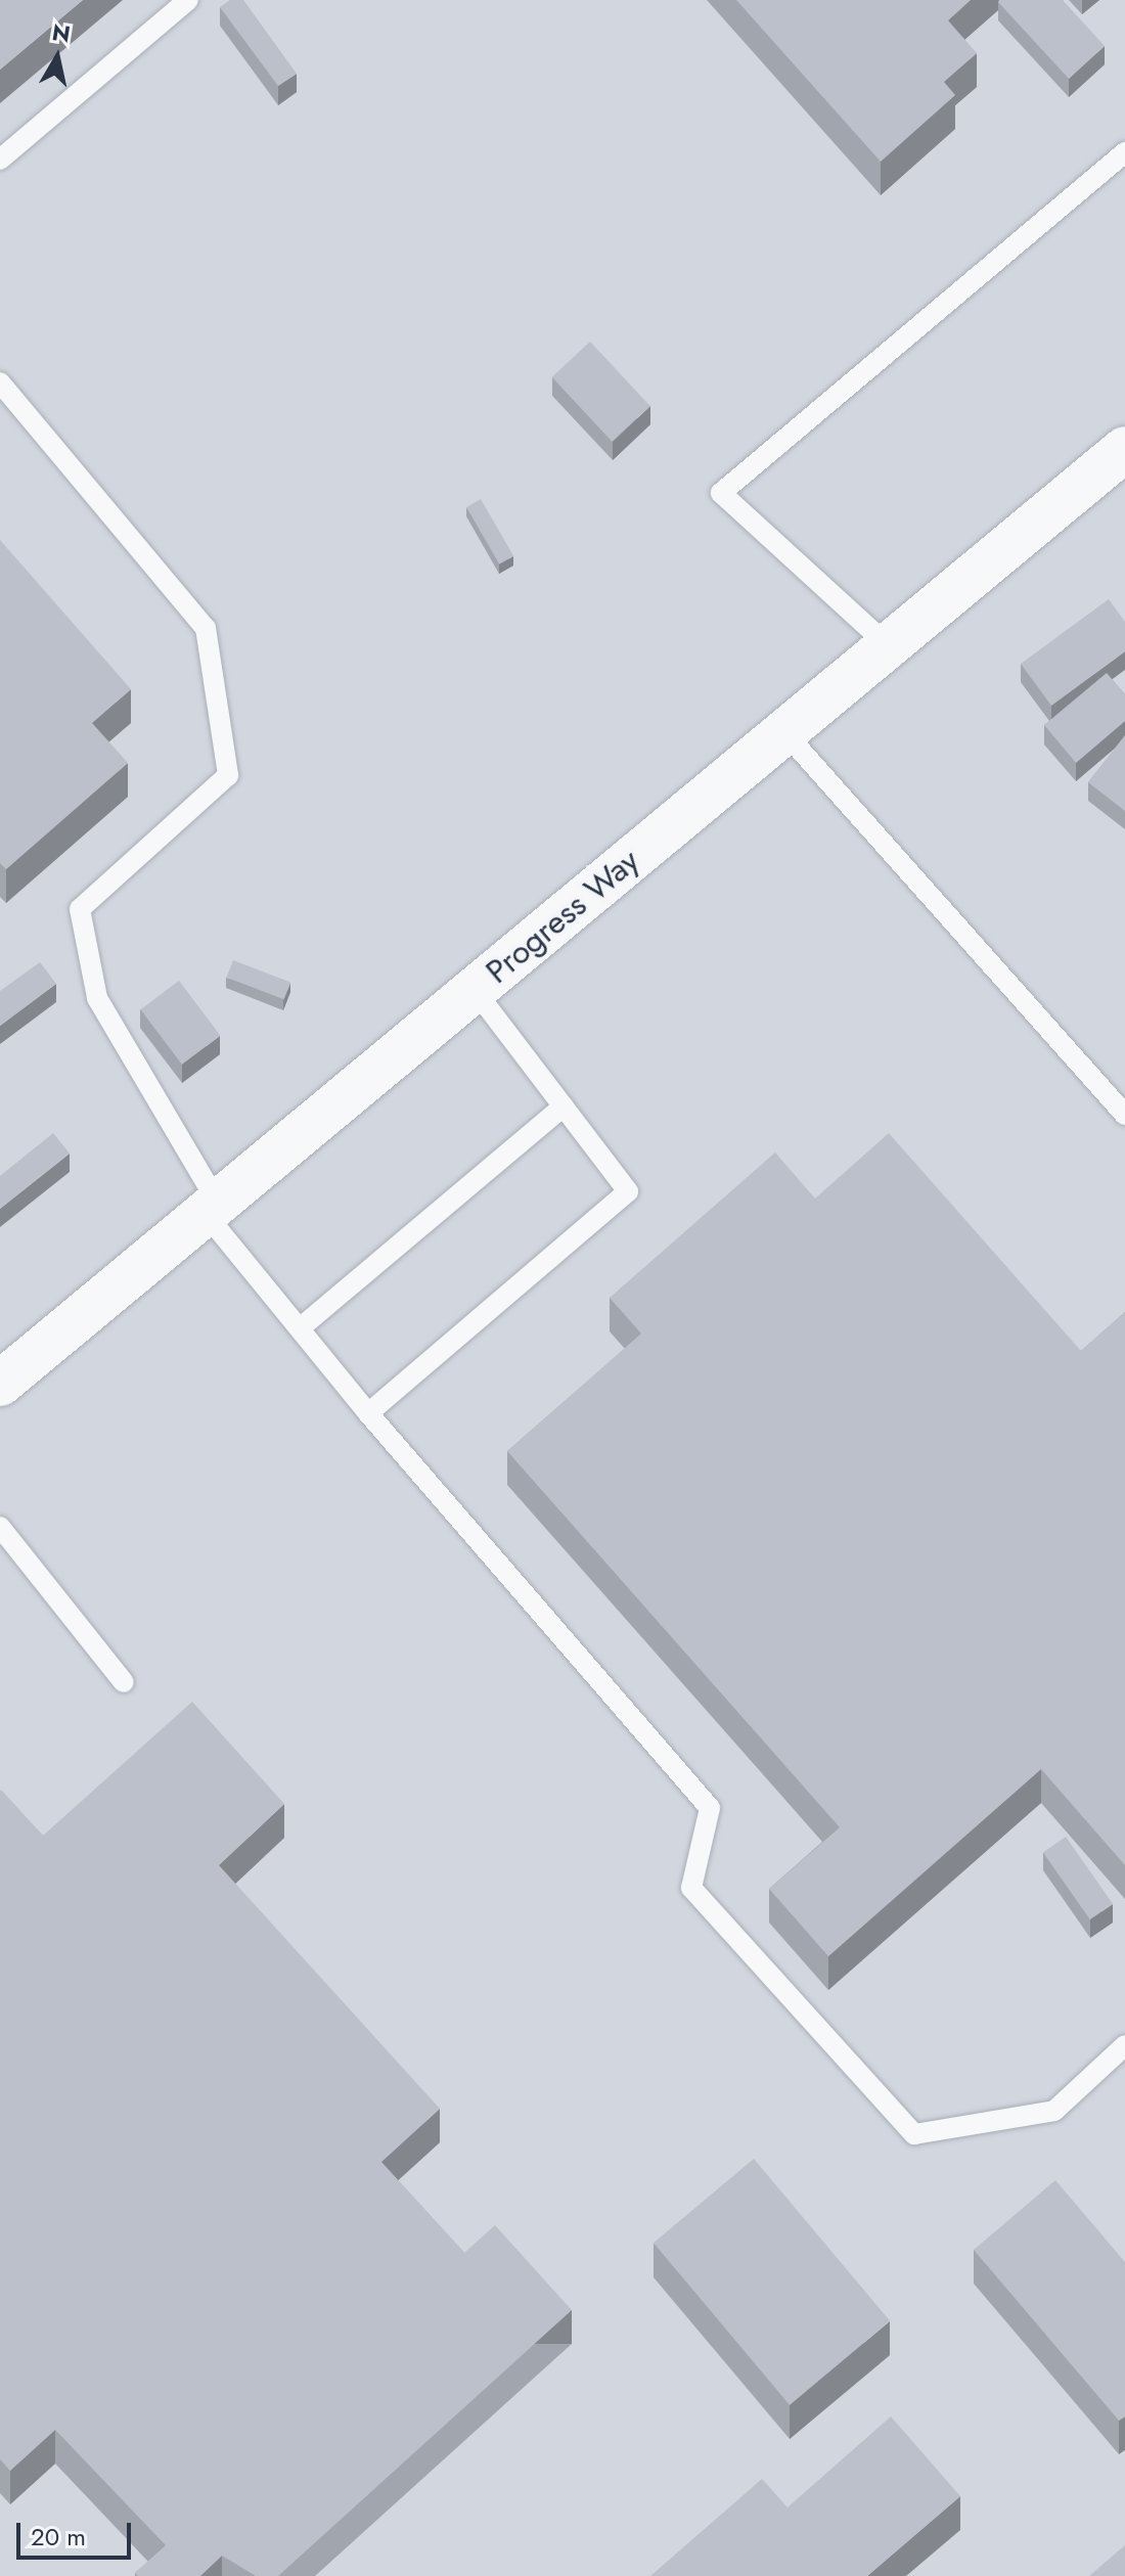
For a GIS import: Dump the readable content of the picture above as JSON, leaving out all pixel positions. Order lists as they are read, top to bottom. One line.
{"streets":{"street":["Progress Way"]},"scale_bar":"20 m","north":"top"}
